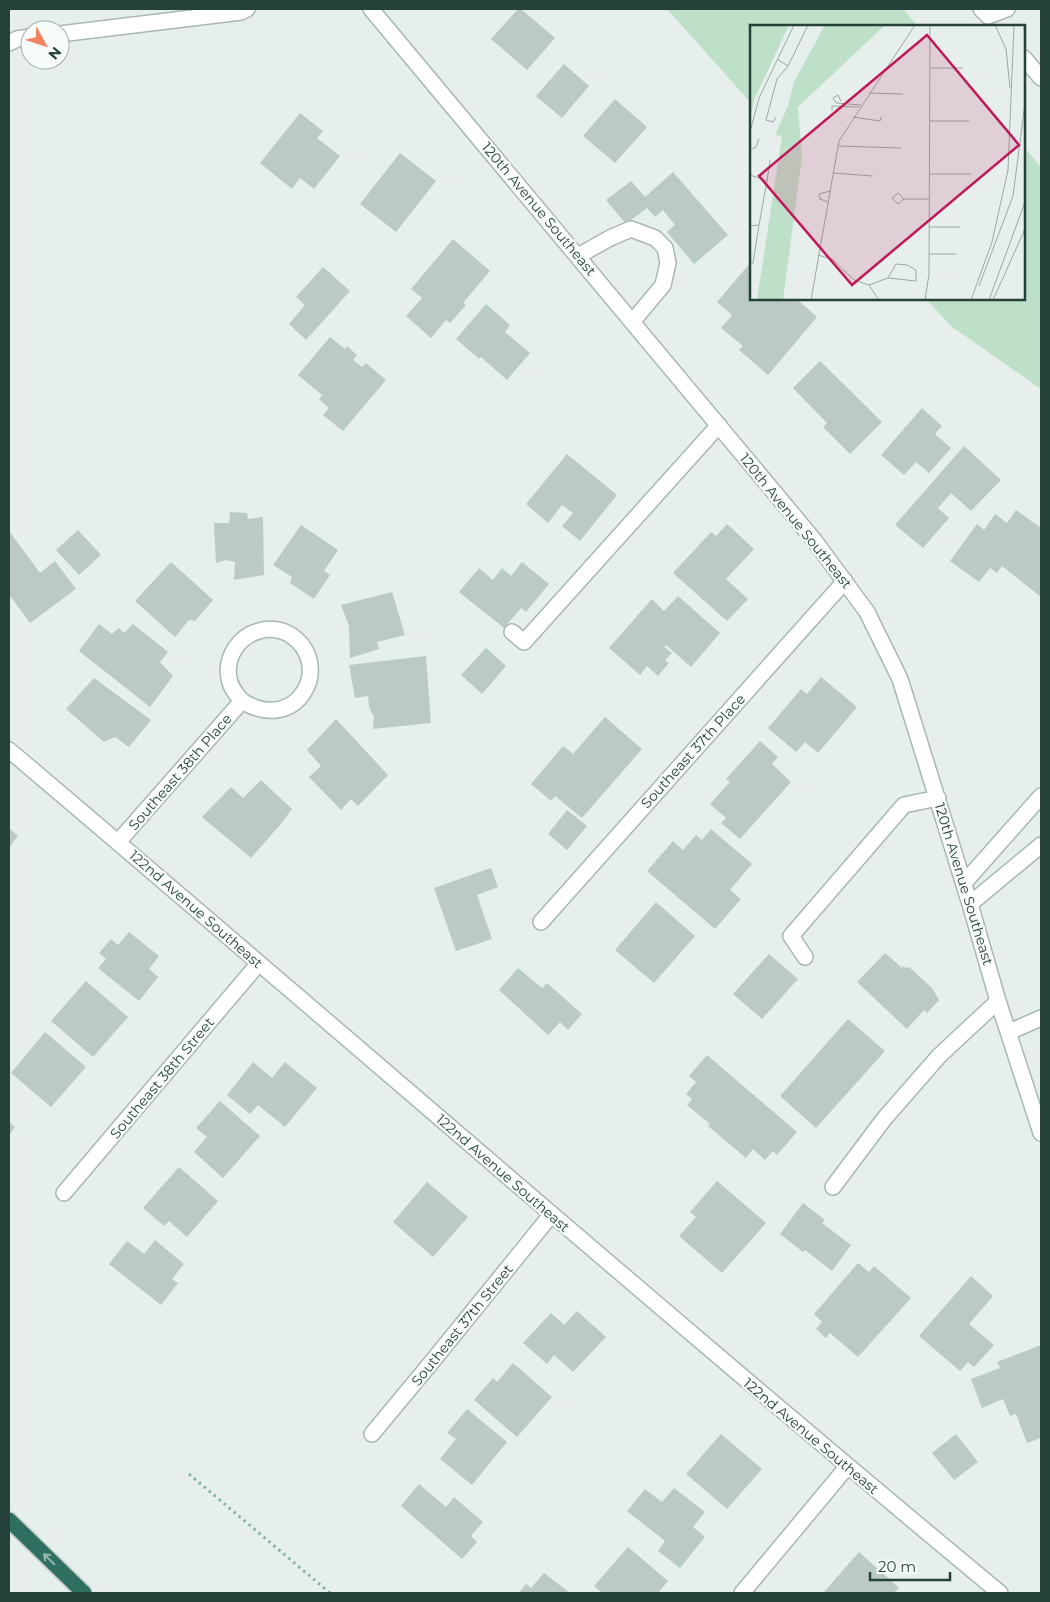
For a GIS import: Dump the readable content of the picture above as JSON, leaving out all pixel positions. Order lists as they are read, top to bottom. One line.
{"streets":{"street":["120th Avenue Southeast","Southeast 37th Place","Southeast 38th Place","122nd Avenue Southeast","Southeast 38th Street","Southeast 37th Street"]},"crossings":[["120th Avenue Southeast","Southeast 37th Place"],["Southeast 38th Place","122nd Avenue Southeast"],["122nd Avenue Southeast","Southeast 38th Street"],["122nd Avenue Southeast","Southeast 37th Street"]],"scale_bar":"20 m","north":"bottom right"}
